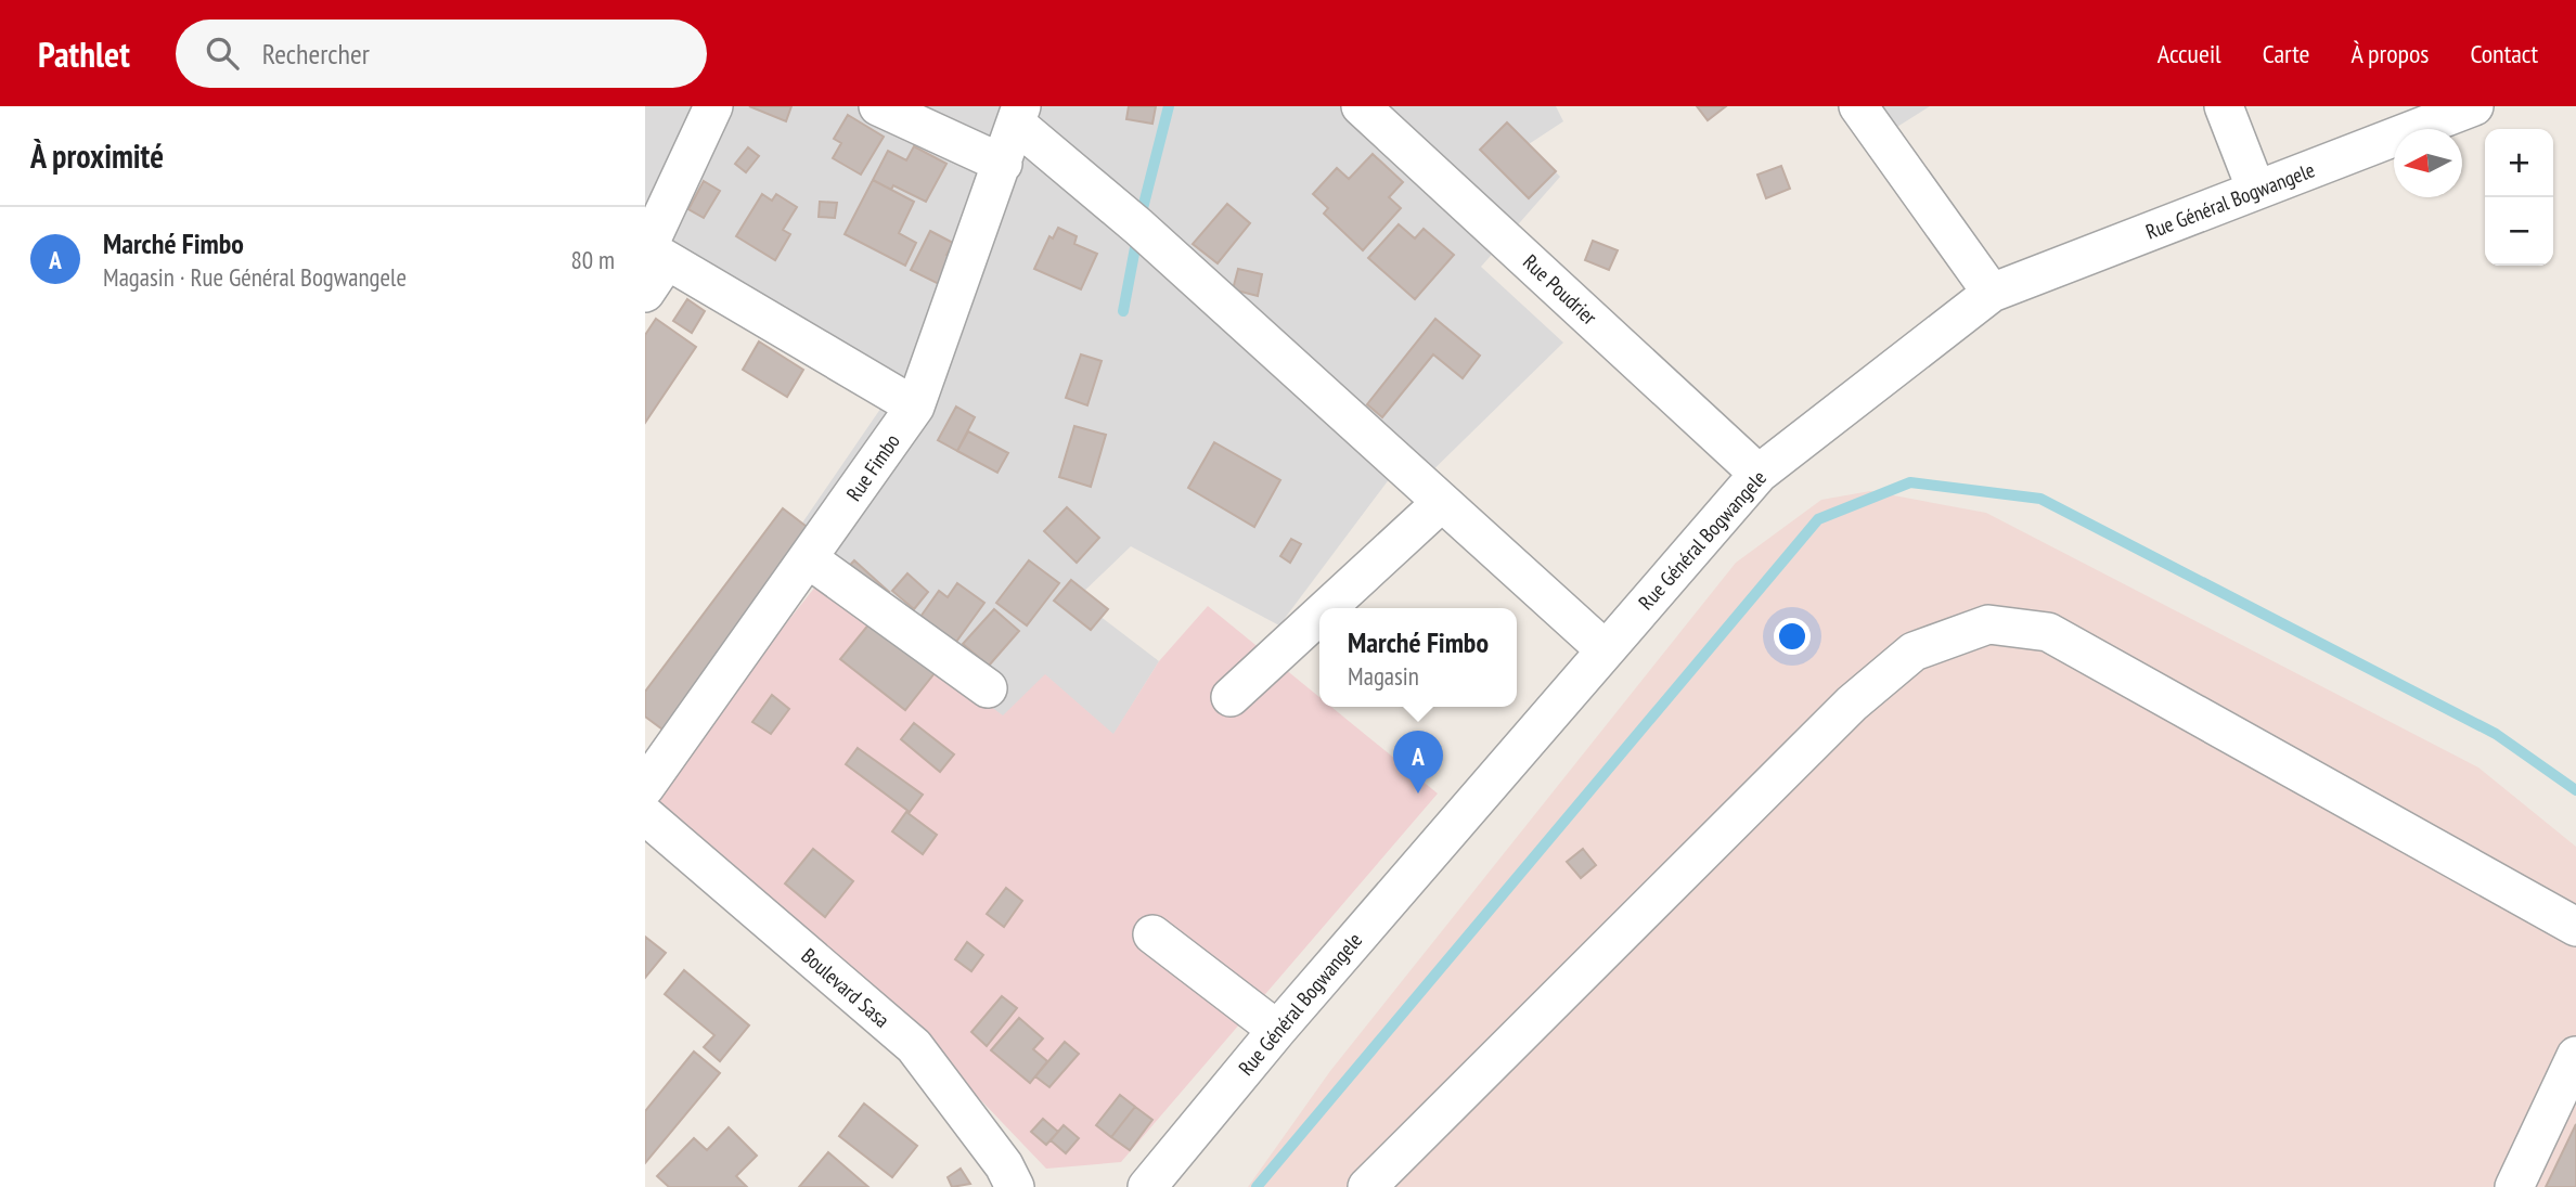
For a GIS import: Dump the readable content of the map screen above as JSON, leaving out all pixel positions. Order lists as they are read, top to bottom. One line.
{"streets":{"street":["Rue Général Bogwangele","Rue Poudrier","Rue Fimbo","Boulevard Sasa"]},"crossings":[["Rue Général Bogwangele","Rue Poudrier"]],"north":"left","page":{"header":"Pathlet","search":"Rechercher","nav":["Accueil","Carte","À propos","Contact"],"heading":"À proximité","map_buttons":["+","−"],"list":[{"mark":"A","name":"Marché Fimbo","note":"Magasin · Rue Général Bogwangele","value":"80 m"}],"popup":["Marché Fimbo","Magasin"],"pins":"A"}}
